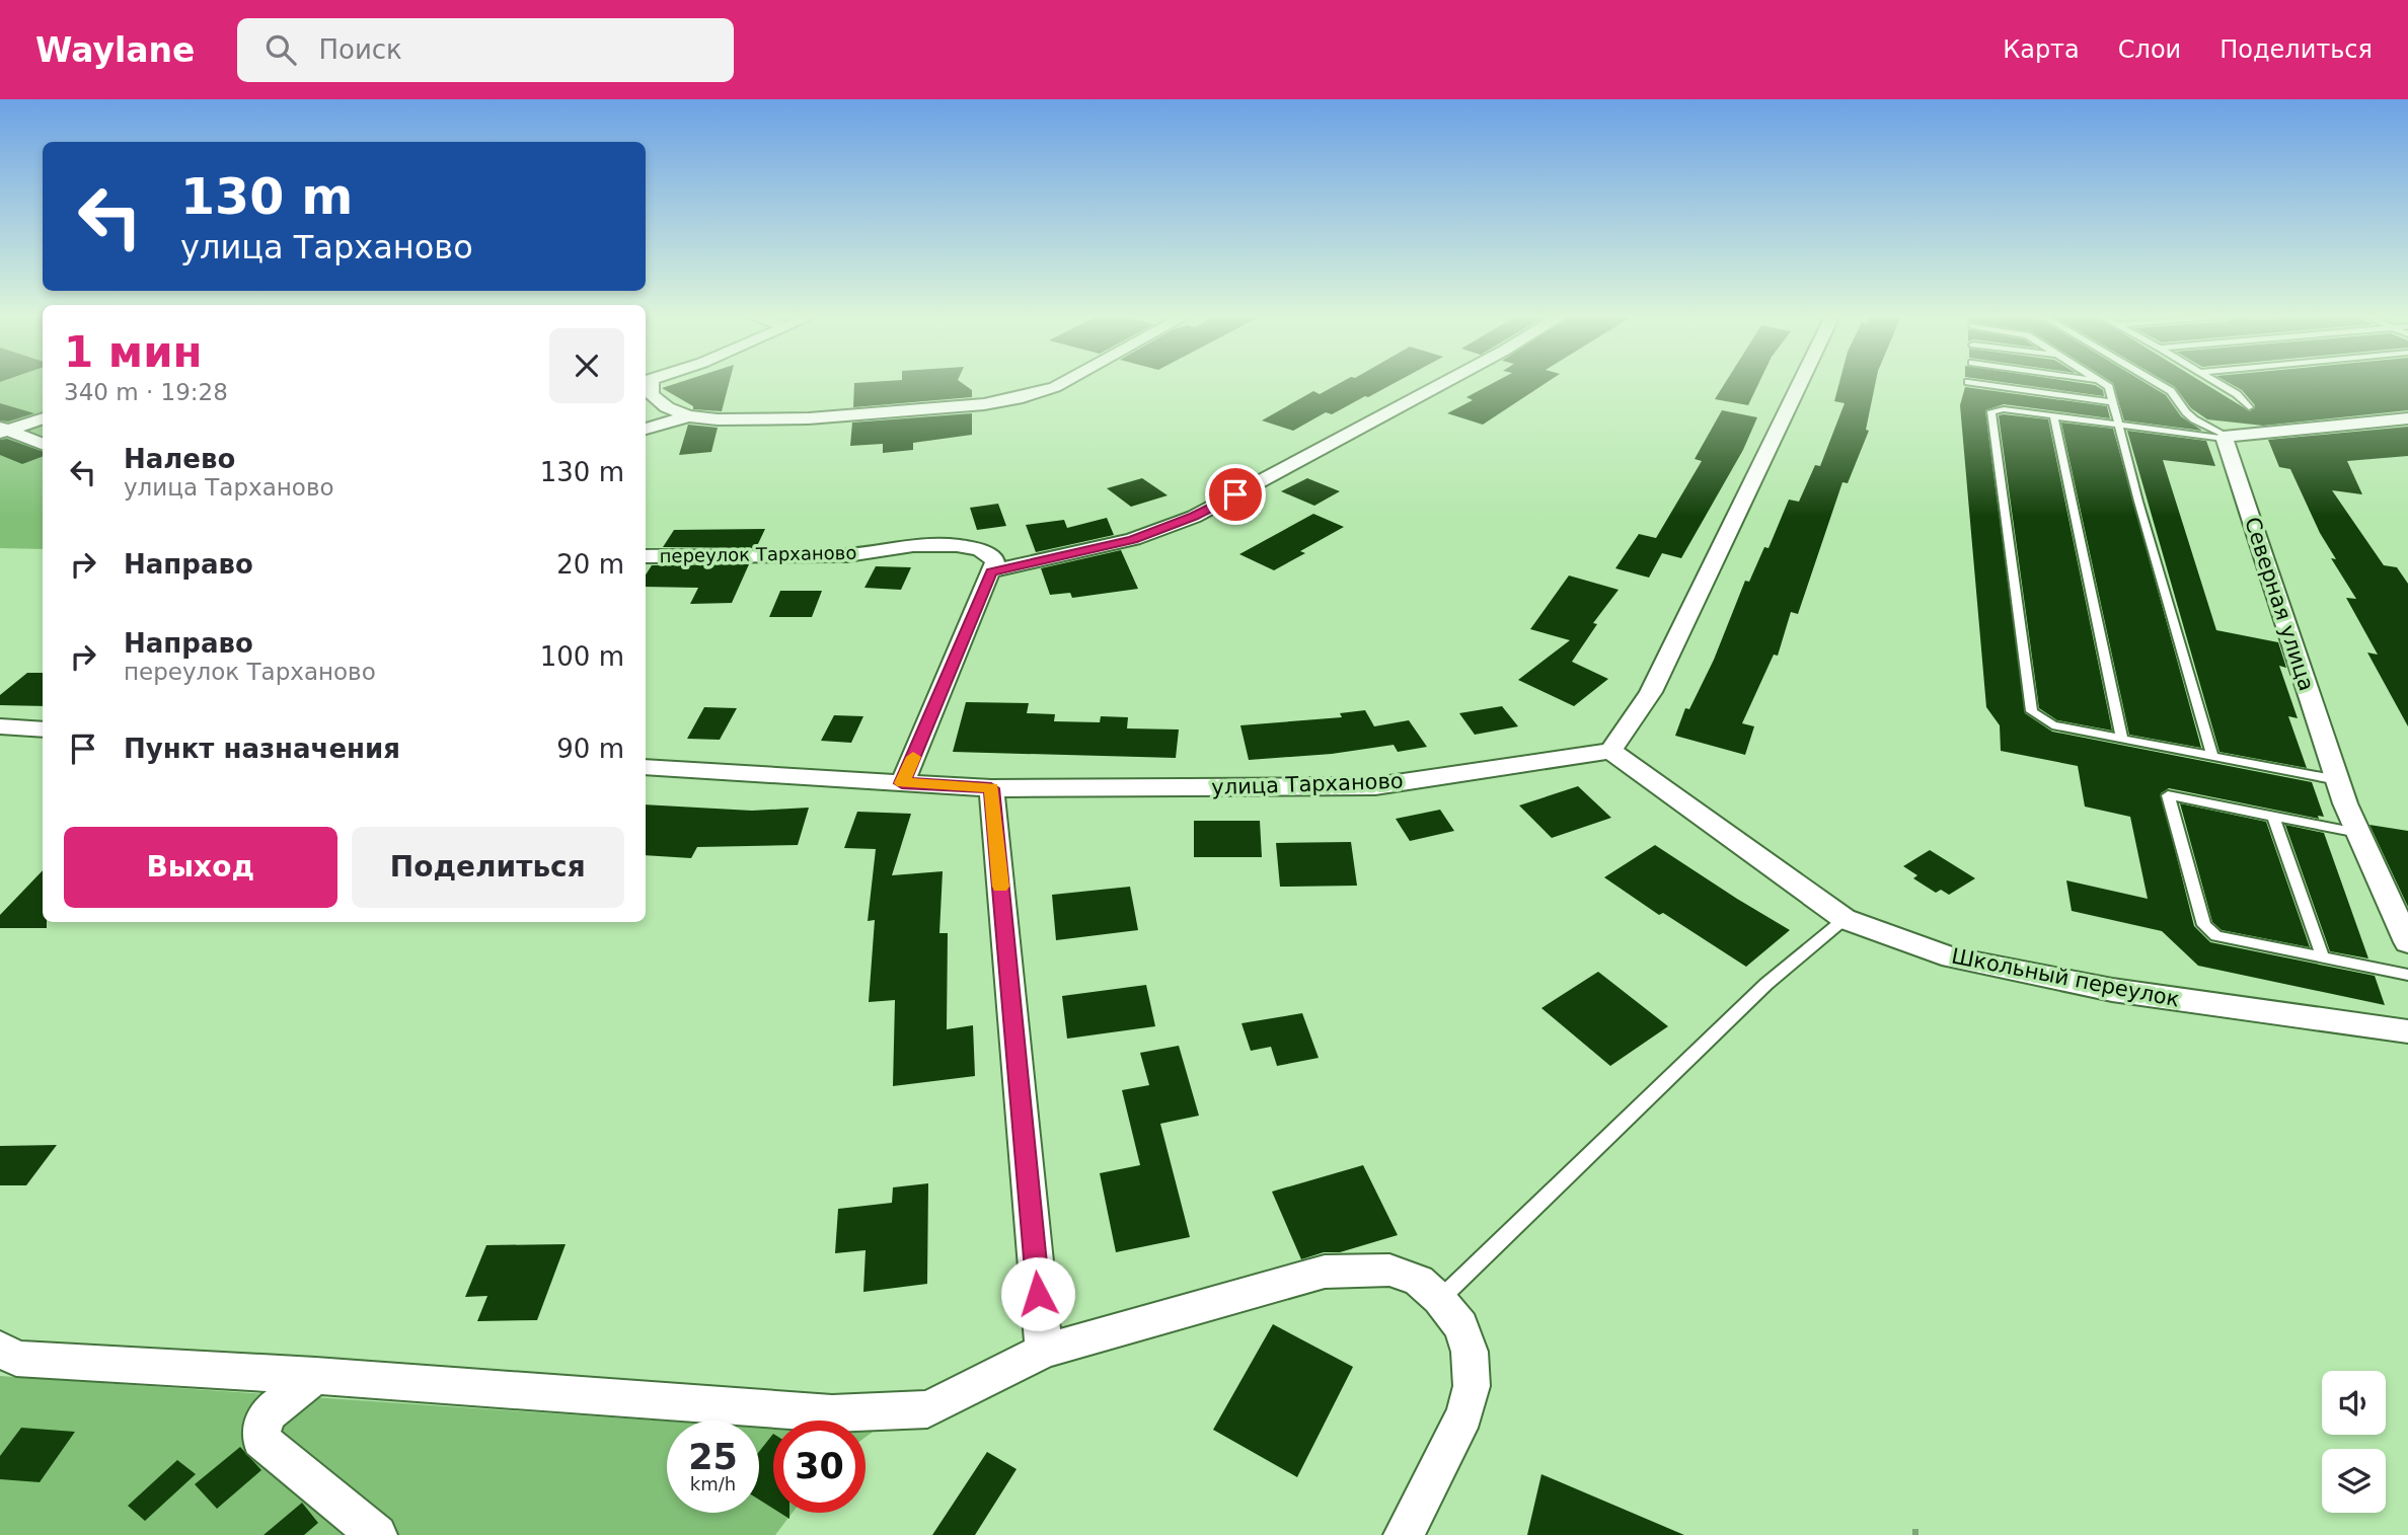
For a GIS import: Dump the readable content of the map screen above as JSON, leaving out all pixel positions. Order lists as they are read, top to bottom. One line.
{"streets":{"street":["переулок Тарханово","Северная улица","улица Тарханово","Школьный переулок"]},"crossings":[["улица Тарханово","Школьный переулок"]],"page":{"header":"Waylane","search":"Поиск","nav":["Карта","Слои","Поделиться"],"turn":["130 m","улица Тарханово"],"heading":["1 мин","340 m · 19:28"],"list":[{"name":"Налево","note":"улица Тарханово","value":"130 m"},{"name":"Направо","value":"20 m"},{"name":"Направо","note":"переулок Тарханово","value":"100 m"},{"name":"Пункт назначения","value":"90 m"}],"buttons":["Выход","Поделиться"],"speed":"25 km/h","limit":"30"}}
